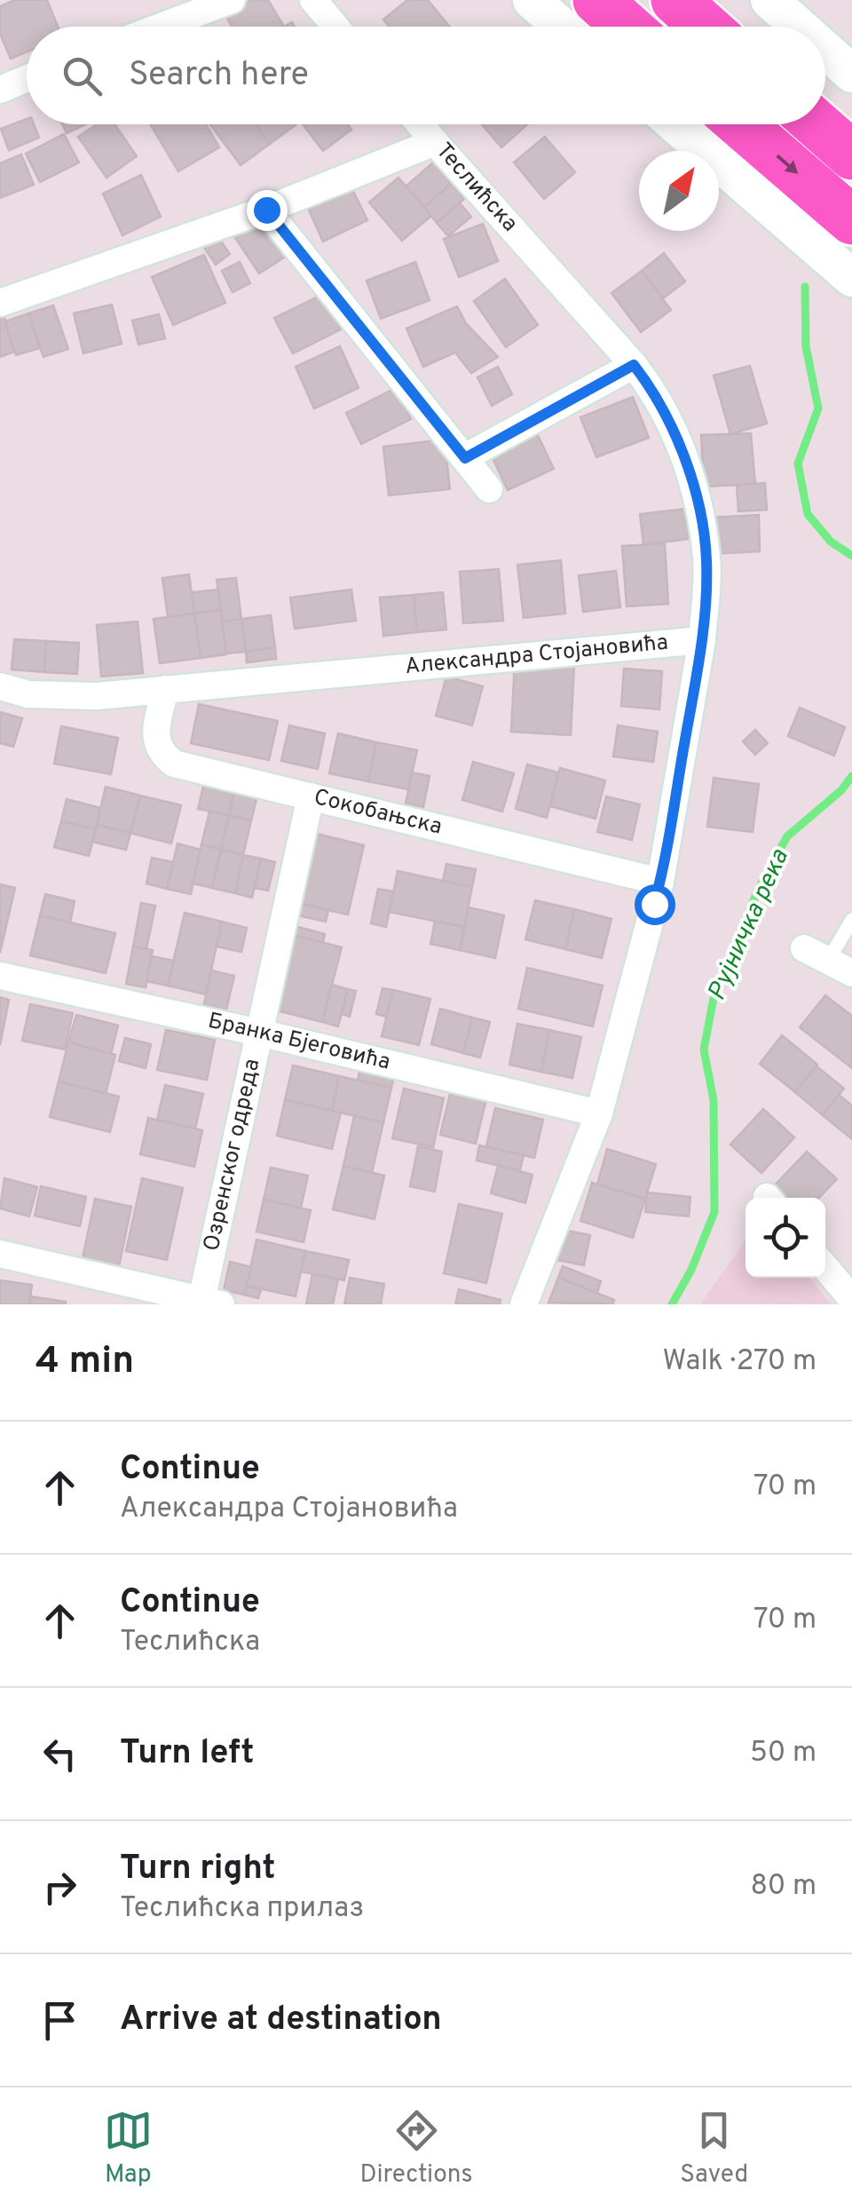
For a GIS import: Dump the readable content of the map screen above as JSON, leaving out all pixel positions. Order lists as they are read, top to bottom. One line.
{"streets":{"street":["Теслићска","Александра Стојановића","Сокобањска","Бранка Бјеговића","Озренског одреда"]},"crossings":[["Теслићска","Александра Стојановића"],["Александра Стојановића","Сокобањска"],["Александра Стојановића","Бранка Бјеговића"],["Сокобањска","Озренског одреда"],["Бранка Бјеговића","Озренског одреда"]],"water":["Рујничка река"],"north":"top right","page":{"search":"Search here","heading":["4 min","Walk · 270 m"],"list":[["Continue","Александра Стојановића","70 m"],["Continue","Теслићска","70 m"],["Turn left","50 m"],["Turn right","Теслићска прилаз","80 m"],"Arrive at destination"],"nav":["Map","Directions","Saved"]}}
